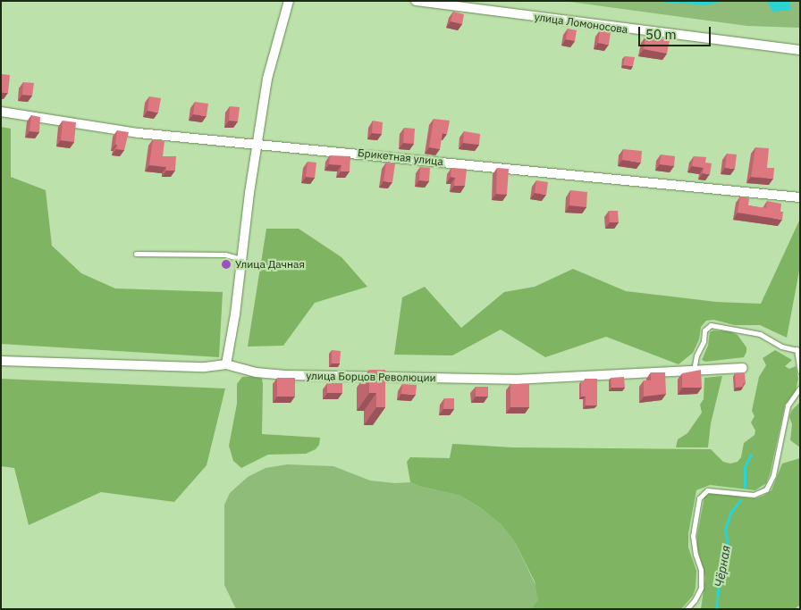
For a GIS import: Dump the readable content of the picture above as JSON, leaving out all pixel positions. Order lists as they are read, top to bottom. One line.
{"streets":{"street":["улица Ломоносова","Брикетная улица","улица Борцов Революции"]},"water":["Чёрная"],"places":["Улица Дачная"],"scale_bar":"50 m"}
